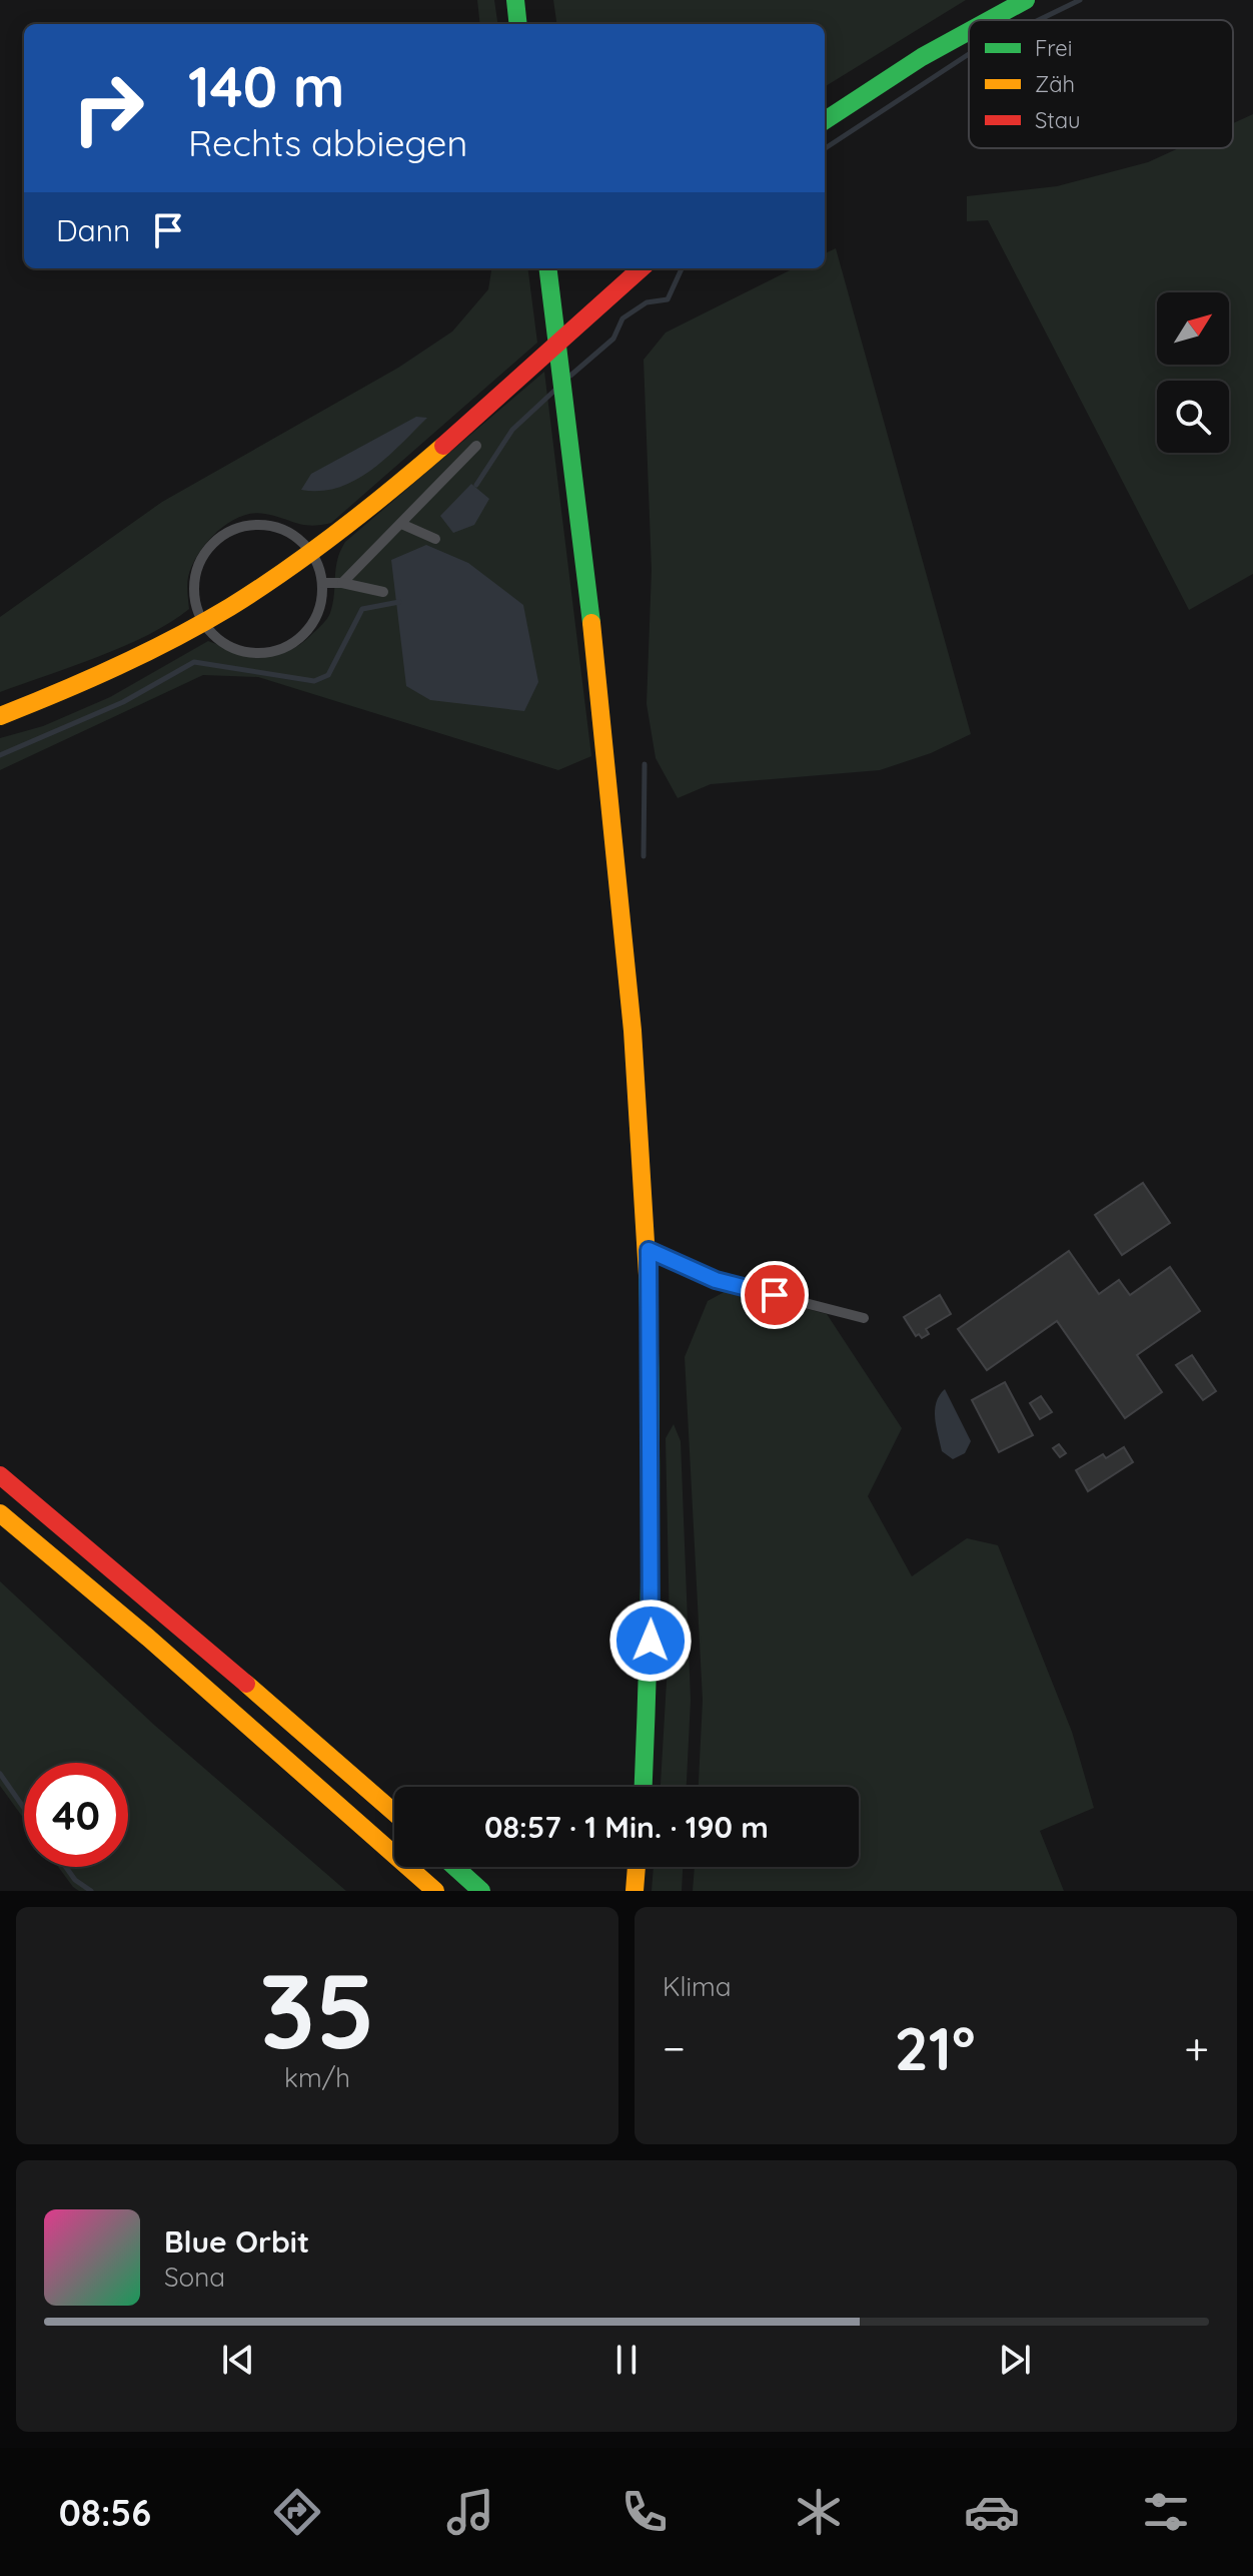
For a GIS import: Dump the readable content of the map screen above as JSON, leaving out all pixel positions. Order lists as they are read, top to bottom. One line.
{"legend":["Frei","Zäh","Stau"],"north":"top right","page":{"turn":["140 m","Rechts abbiegen"],"then":"Dann","limit":"40","trip":"08:57 · 1 Min. · 190 m","tile":[["35","km/h"],"Klima"],"heat":["−","21°","+"],"song":["Blue Orbit","Sona"],"tabs":"08:56"}}
